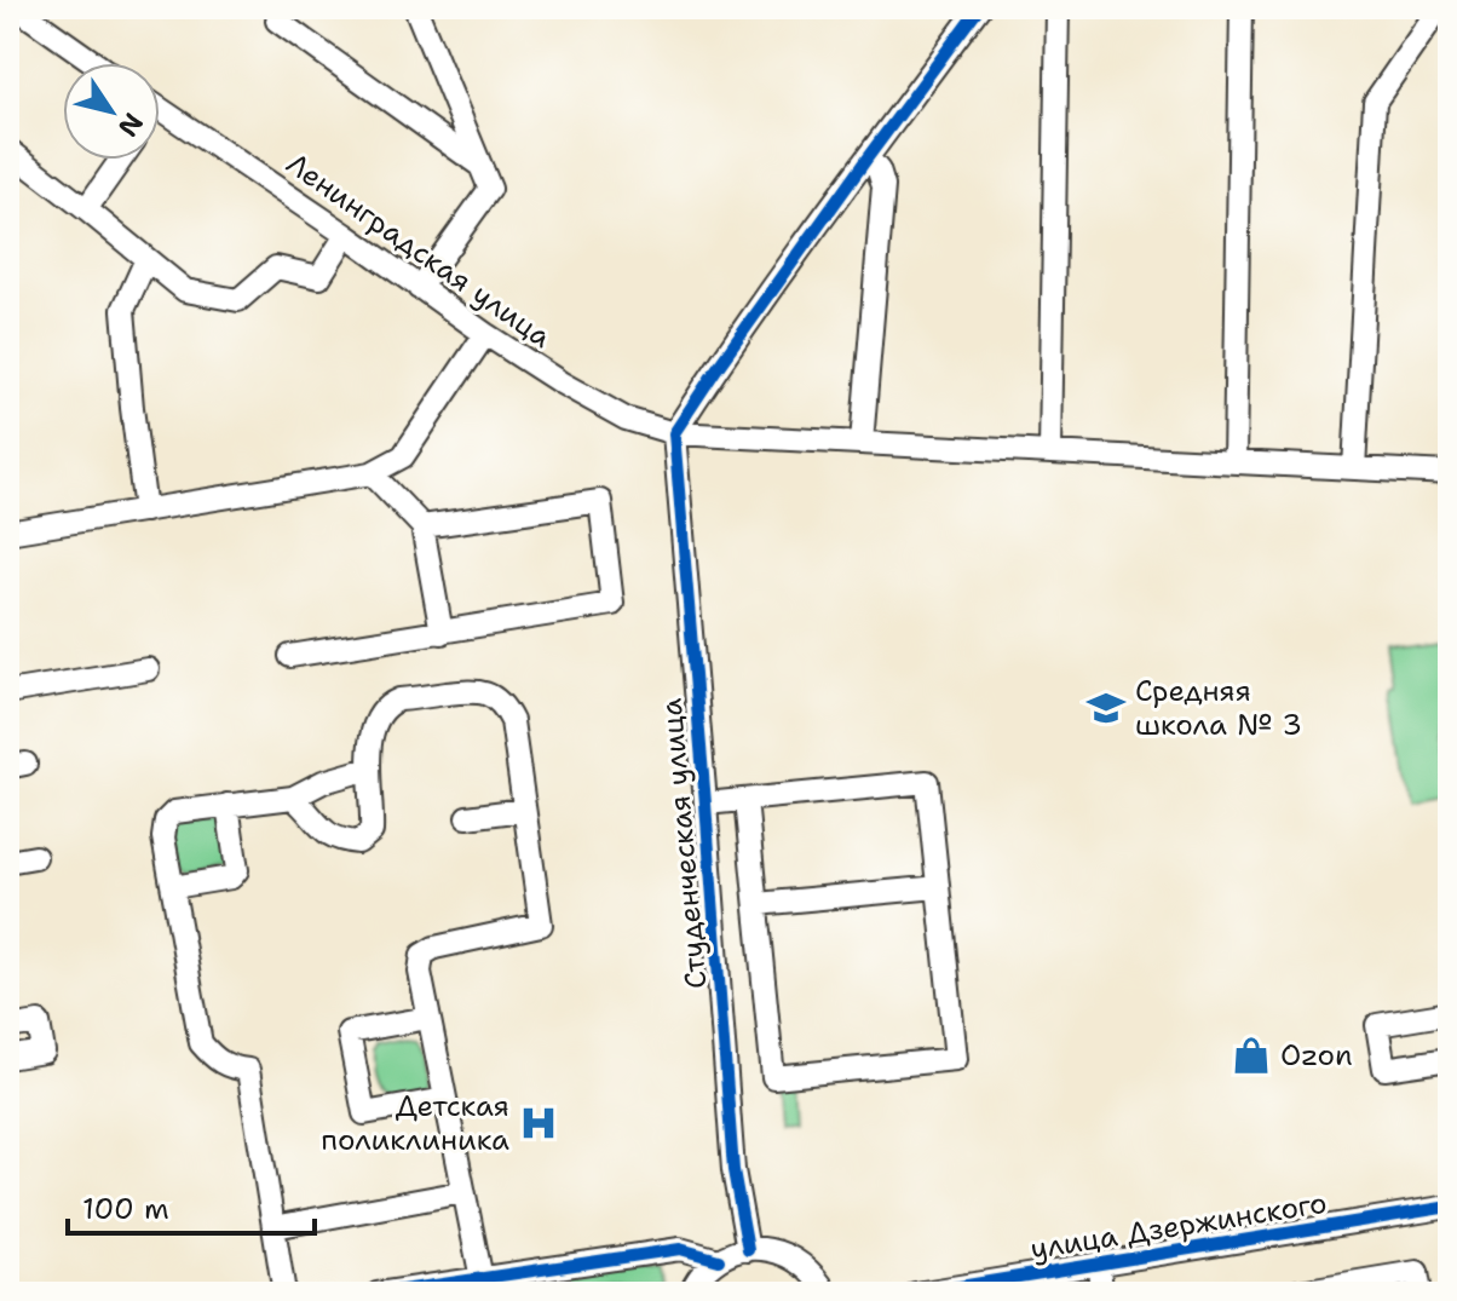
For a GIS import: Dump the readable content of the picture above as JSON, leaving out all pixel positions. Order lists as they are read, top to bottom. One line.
{"streets":{"street":["Ленинградская улица","Студенческая улица","улица Дзержинского"]},"crossings":[["Ленинградская улица","Студенческая улица"]],"places":{"school or university":["Средняя школа № 3"],"shop":["Ozon"],"hospital":["Детская поликлиника"]},"scale_bar":"100 m","north":"bottom right"}
